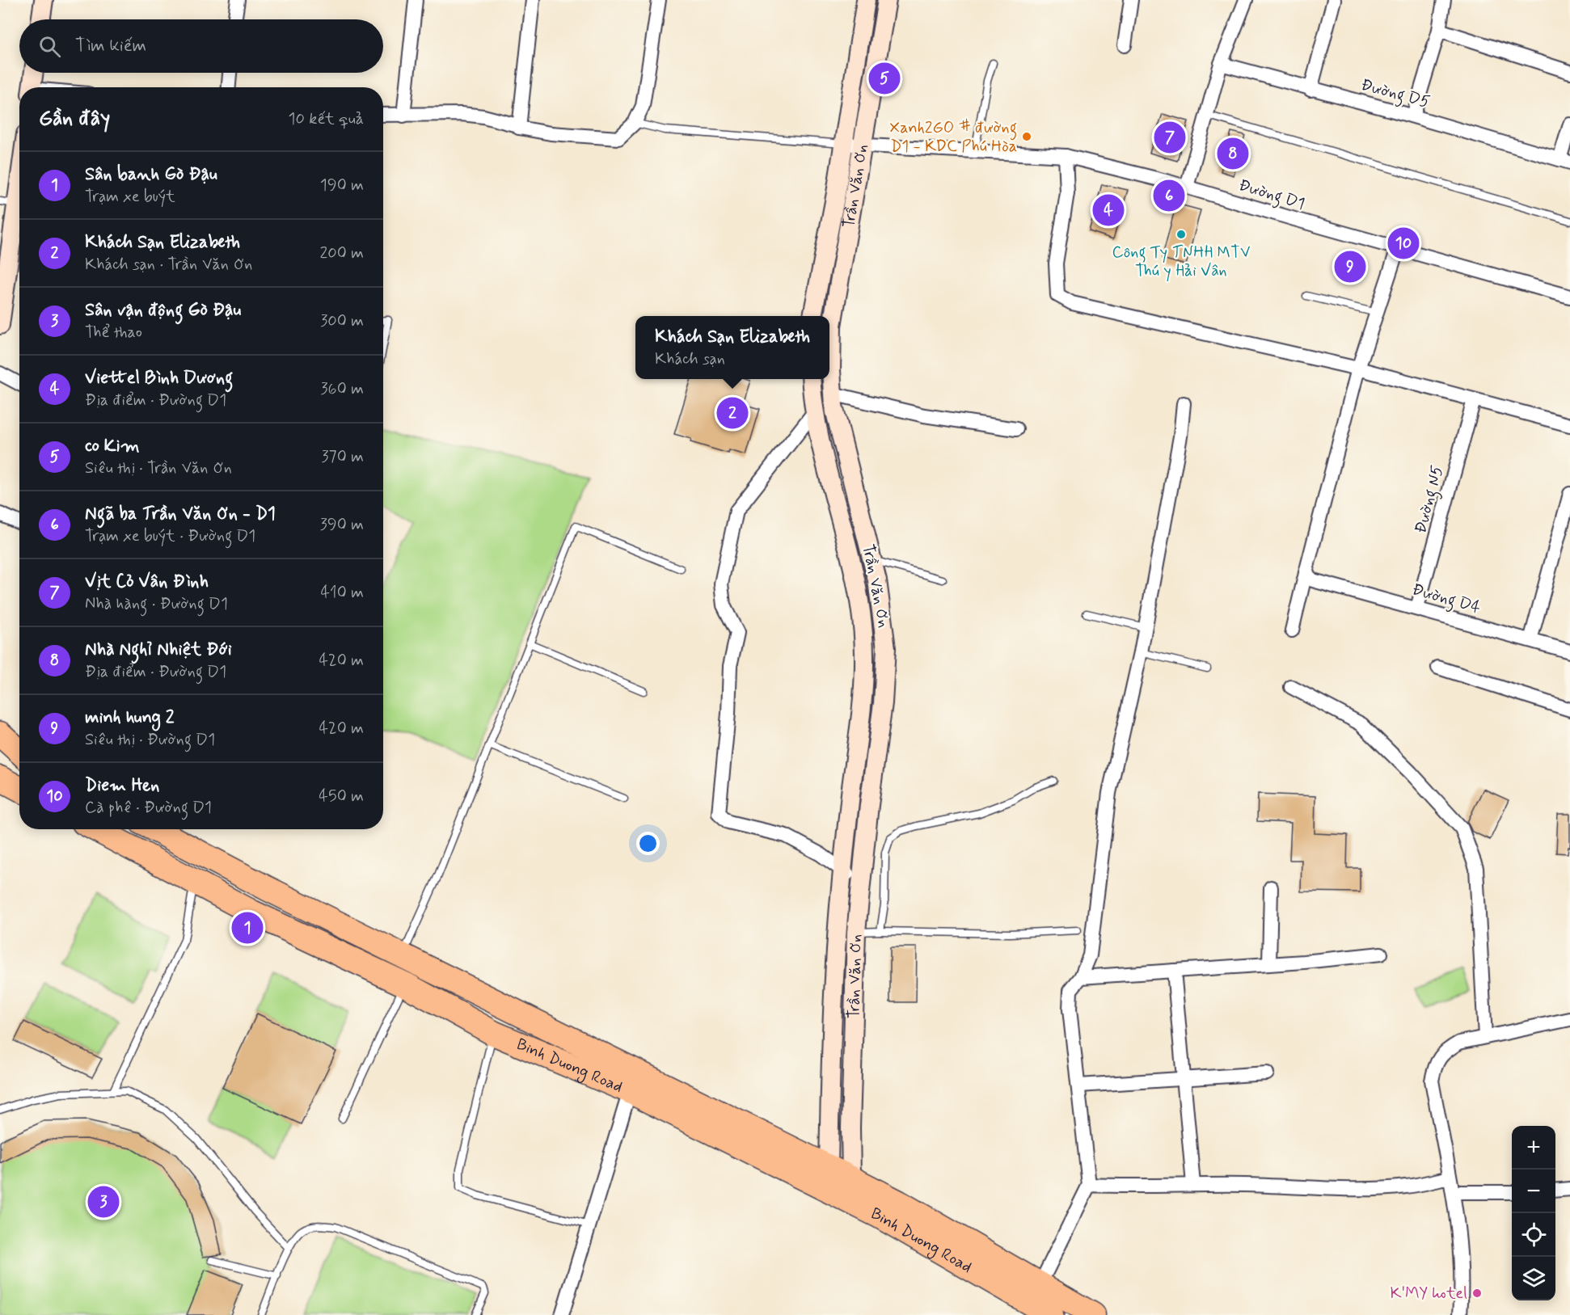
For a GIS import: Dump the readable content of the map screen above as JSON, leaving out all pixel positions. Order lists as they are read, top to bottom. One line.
{"streets":{"highway":["Binh Duong Road"],"street":["Đường D5","Trần Văn Ơn","Đường D1","Đường N5","Đường D4"]},"crossings":[["Trần Văn Ơn","Đường D1"],["Trần Văn Ơn","Binh Duong Road"],["Đường N5","Đường D4"]],"places":["Xanh2GO # đường D1 - KDC Phú Hòa","Công Ty TNHH MTV Thú y Hải Vân","K'MY hotel"],"page":{"search":"Tìm kiếm","pins":["5","7","8","6","4","10","9","2","1","3"],"heading":["Gần đây","10 kết quả"],"list":[{"mark":"1","name":"Sân banh Gò Đậu","note":"Trạm xe buýt","value":"190 m"},{"mark":"2","name":"Khách Sạn Elizabeth","note":"Khách sạn · Trần Văn Ơn","value":"200 m"},{"mark":"3","name":"Sân vận động Gò Đậu","note":"Thể thao","value":"300 m"},{"mark":"4","name":"Viettel Bình Dương","note":"Địa điểm · Đường D1","value":"360 m"},{"mark":"5","name":"co Kim","note":"Siêu thị · Trần Văn Ơn","value":"370 m"},{"mark":"6","name":"Ngã ba Trần Văn Ơn - D1","note":"Trạm xe buýt · Đường D1","value":"390 m"},{"mark":"7","name":"Vịt Cỏ Vân Đình","note":"Nhà hàng · Đường D1","value":"410 m"},{"mark":"8","name":"Nhà Nghỉ Nhiệt Đới","note":"Địa điểm · Đường D1","value":"420 m"},{"mark":"9","name":"minh hung 2","note":"Siêu thị · Đường D1","value":"420 m"},{"mark":"10","name":"Diem Hen","note":"Cà phê · Đường D1","value":"450 m"}],"popup":["Khách Sạn Elizabeth","Khách sạn"],"map_buttons":["+","−"]}}
